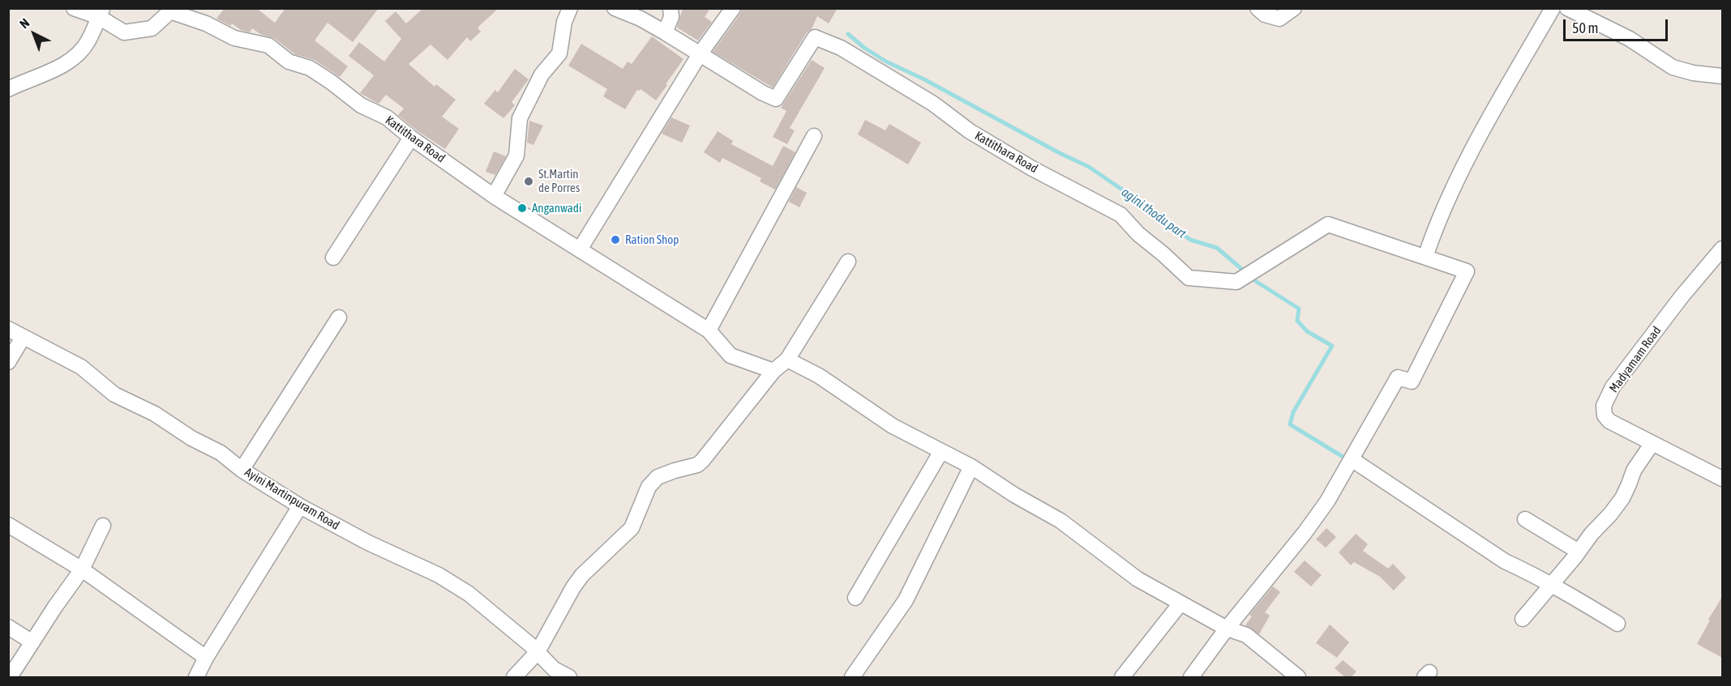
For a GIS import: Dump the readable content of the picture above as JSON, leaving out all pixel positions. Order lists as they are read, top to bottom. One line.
{"streets":{"street":["Kattithara Road","Madyamam Road","Ayini Martinpuram Road"]},"water":["agini thodu part"],"places":["St.Martin de Porres","Anganwadi","Ration Shop"],"scale_bar":"50 m","north":"top left"}
